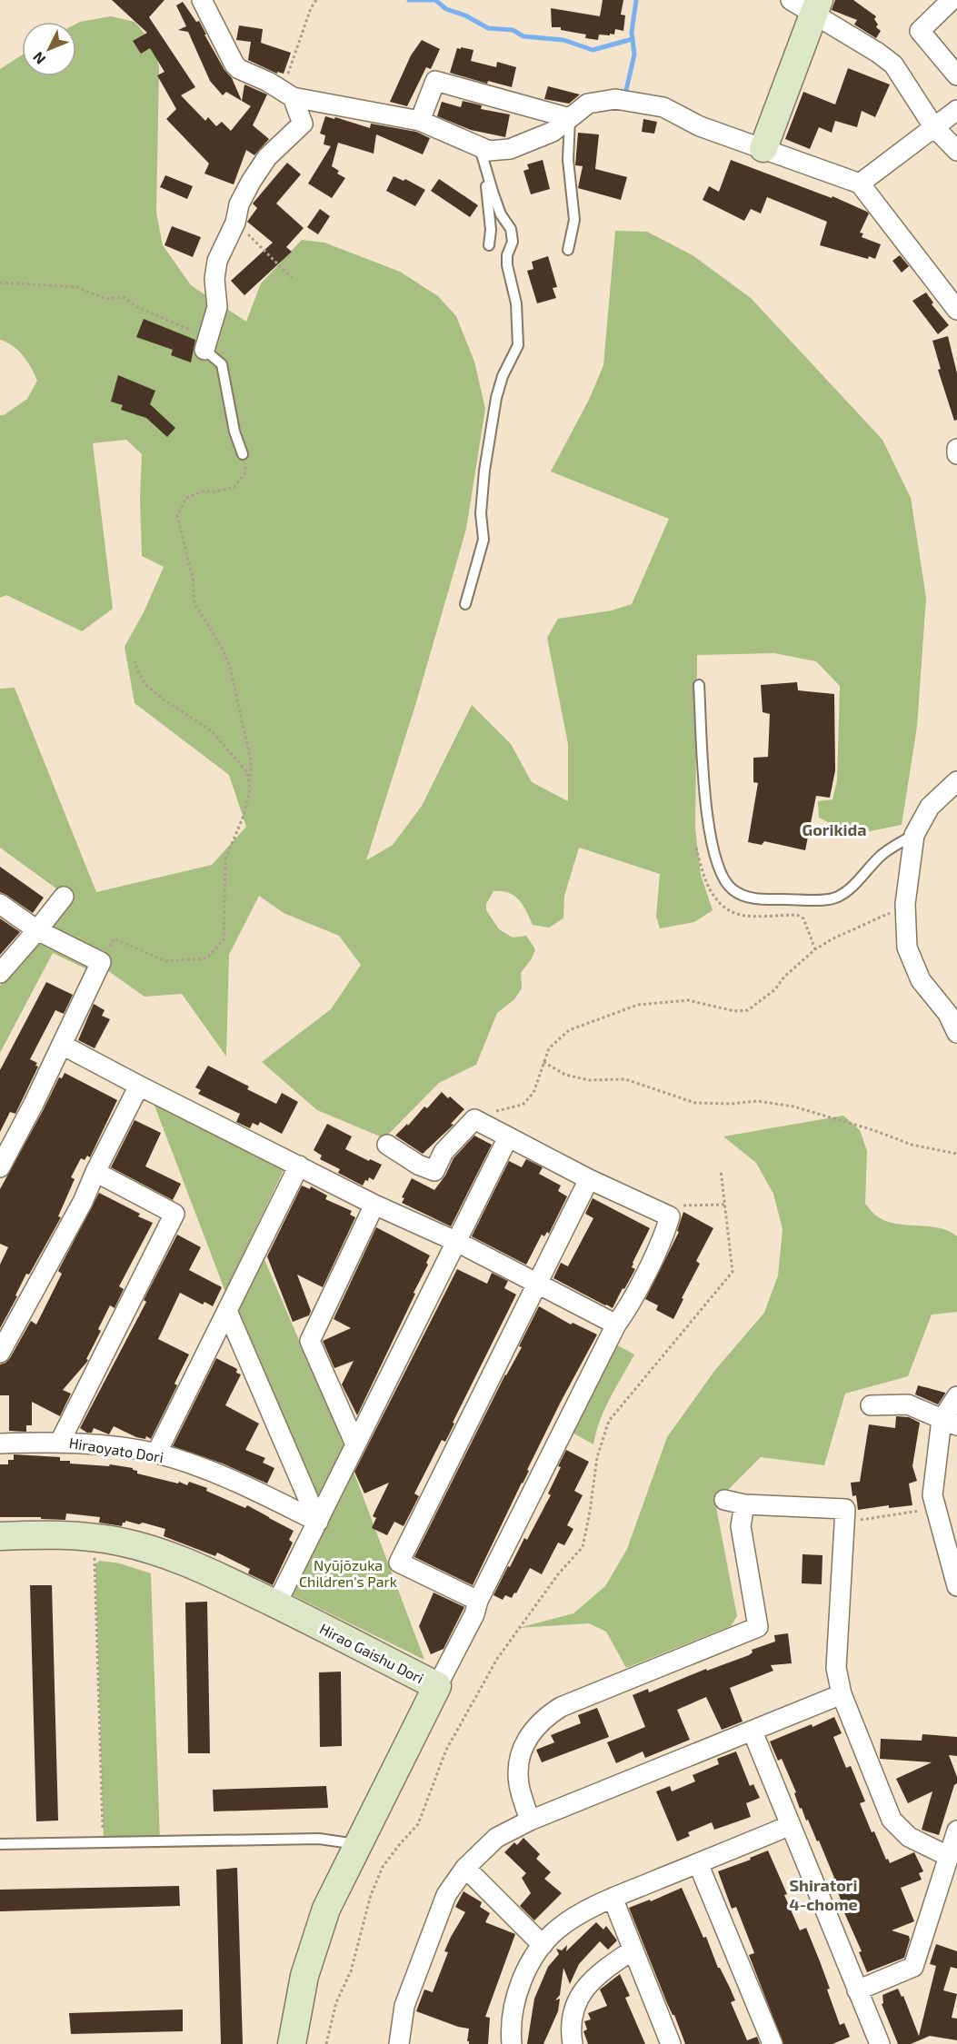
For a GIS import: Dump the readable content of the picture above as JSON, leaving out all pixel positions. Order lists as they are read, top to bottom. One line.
{"streets":{"street":["Hiraoyato Dori","Hirao Gaishu Dori"]},"districts":["Gorikida","Shiratori 4-chome"],"parks":["Nyūjōzuka Children's Park"],"north":"bottom left"}
